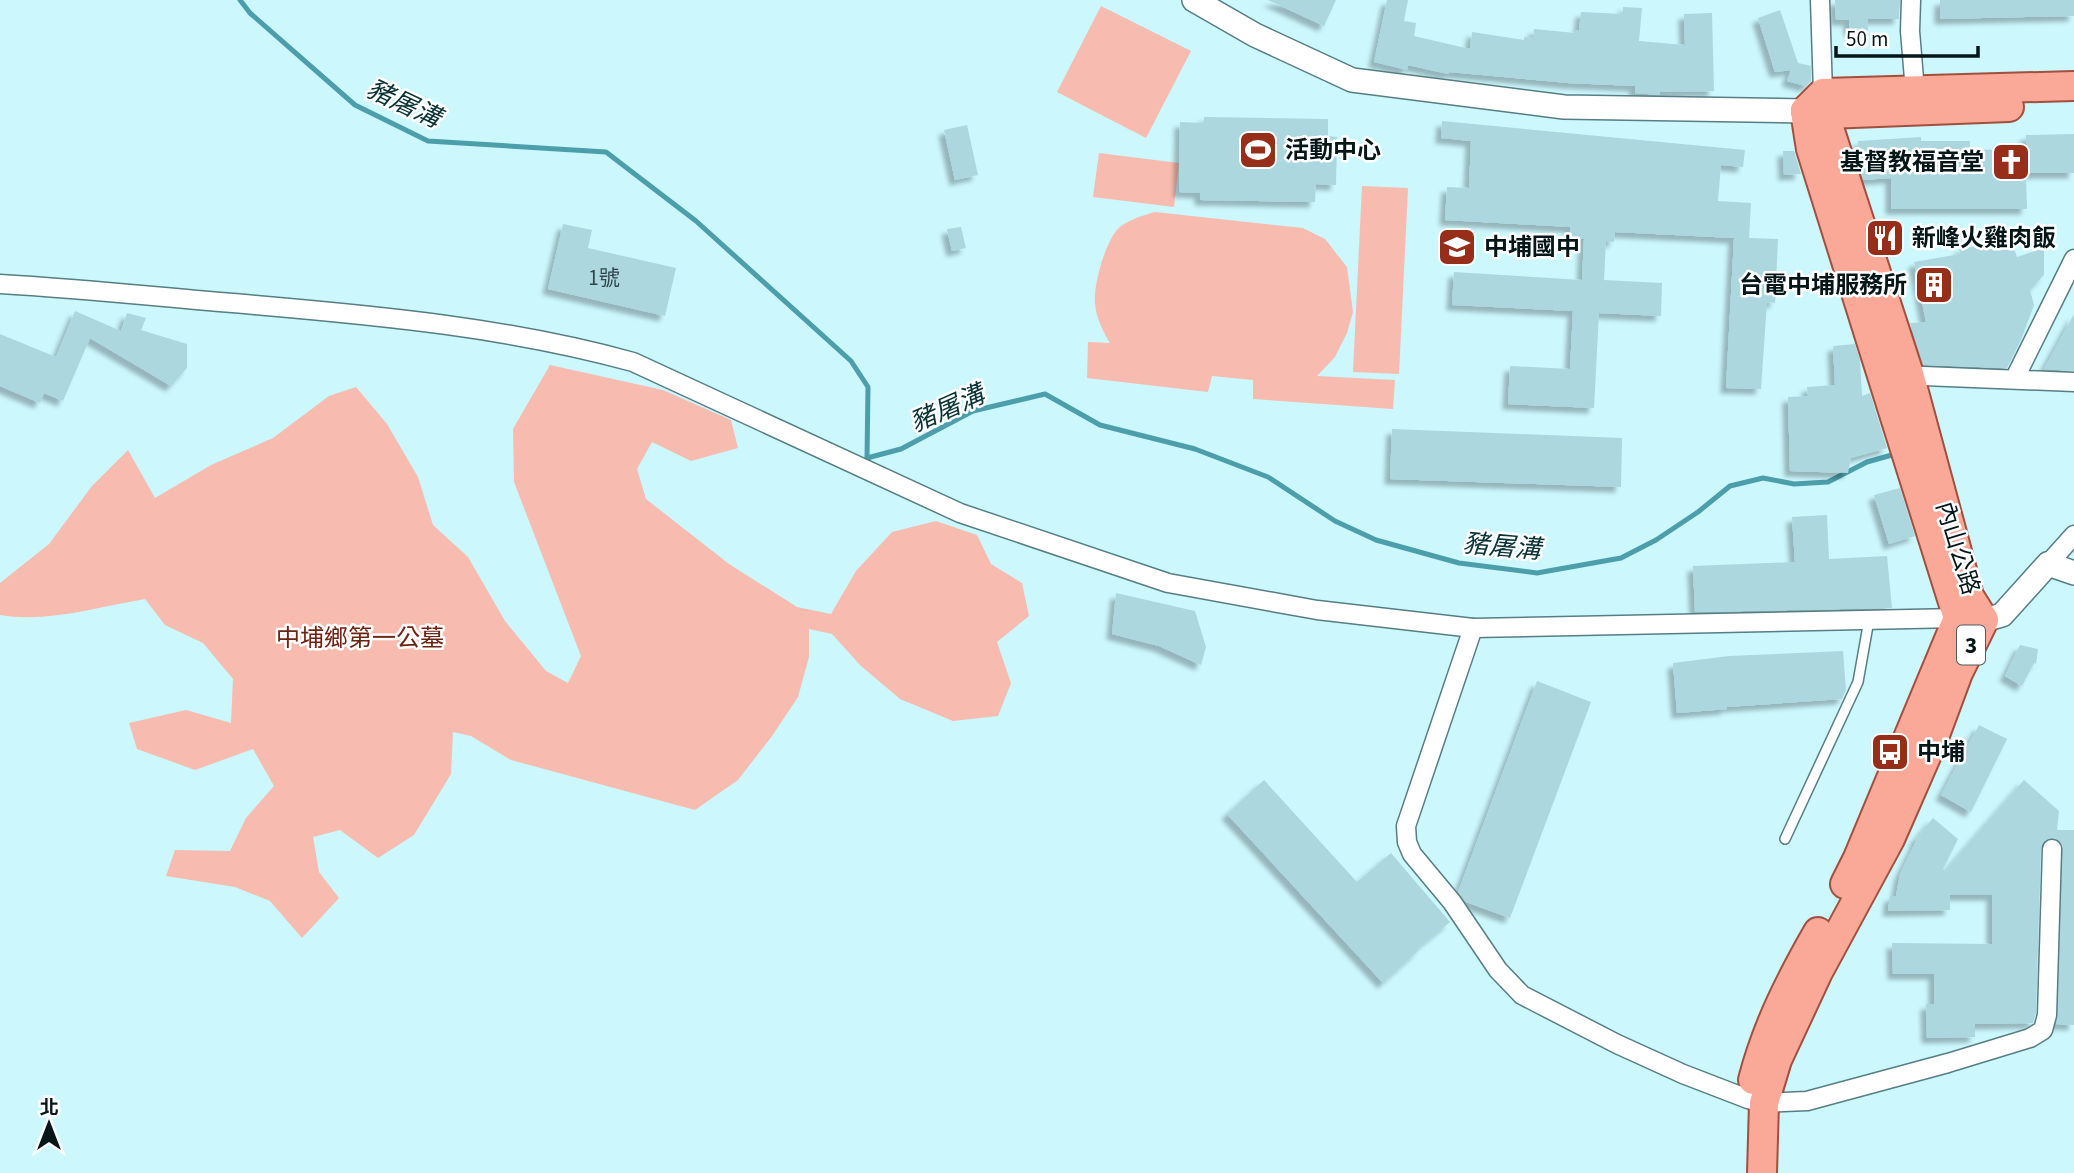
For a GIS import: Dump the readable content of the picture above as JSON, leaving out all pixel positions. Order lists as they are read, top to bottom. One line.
{"streets":{"main road":["內山公路","3"]},"water":["豬屠溝"],"parks":["中埔鄉第一公墓"],"places":{"sports":["活動中心"],"church":["基督教福音堂"],"restaurant":["新峰火雞肉飯"],"school or university":["中埔國中"],"building":["台電中埔服務所"],"bus stop":["中埔"]},"house_numbers":["1號"],"scale_bar":"50 m","north":"top"}
